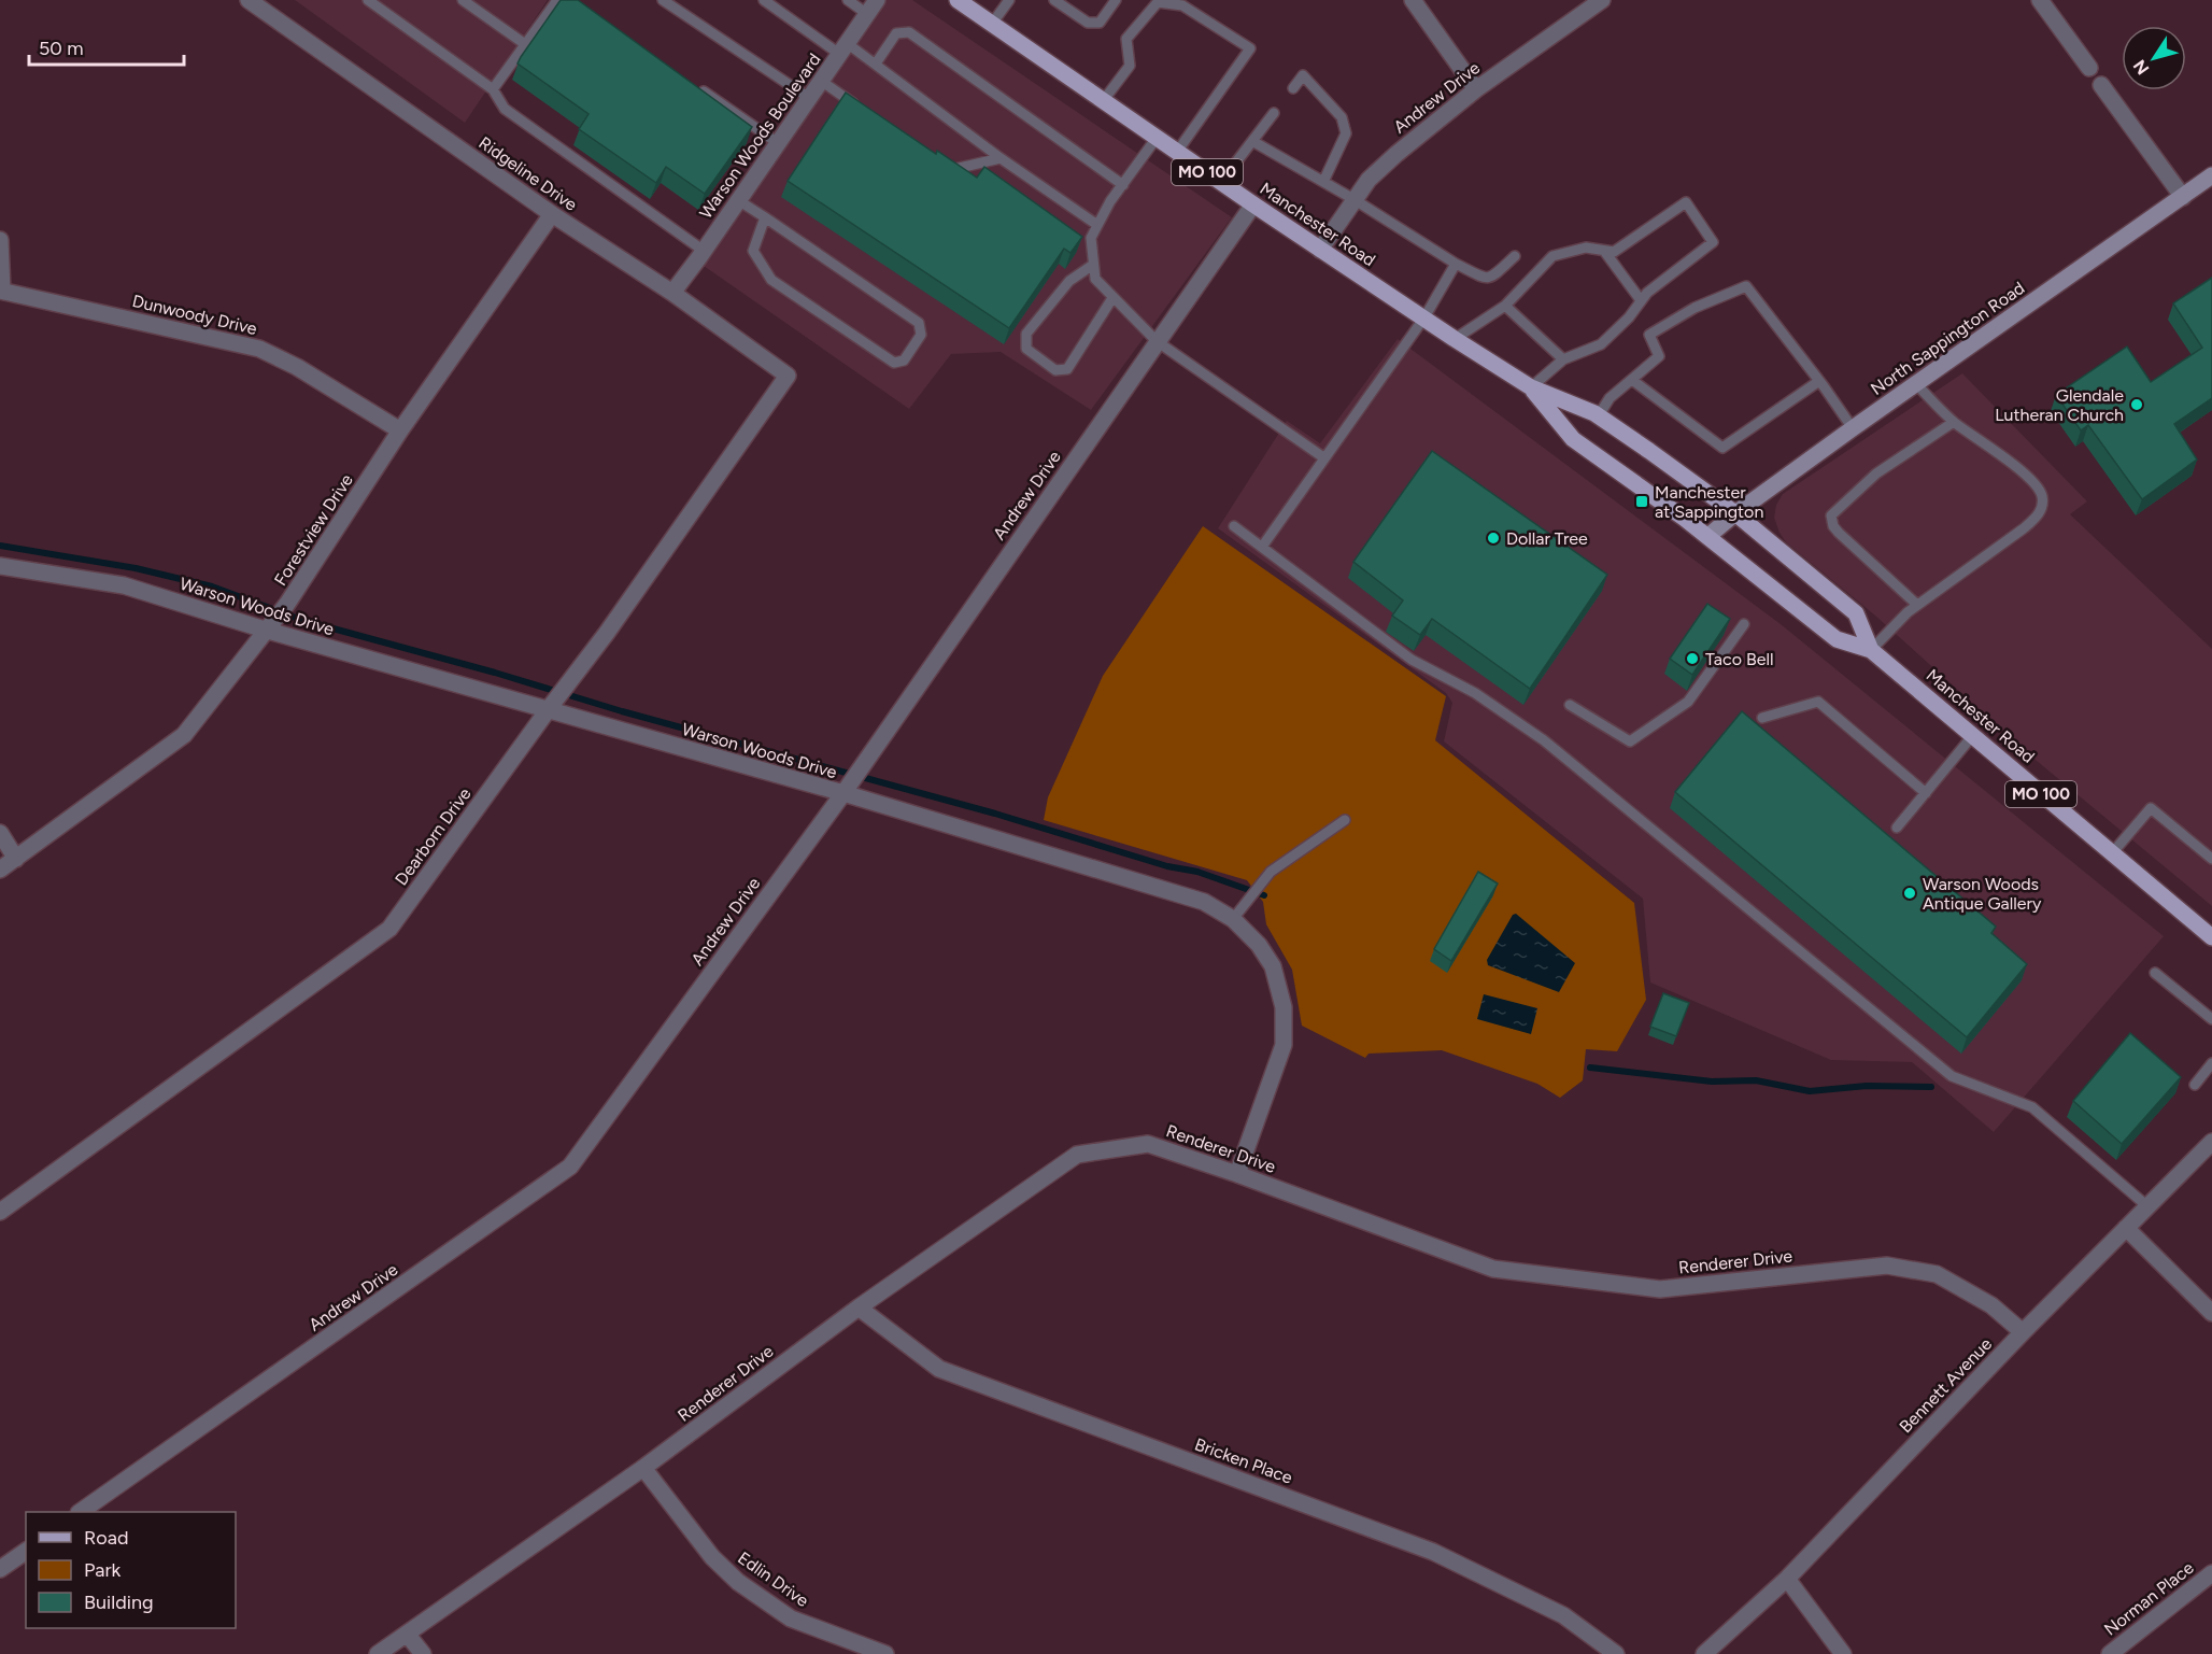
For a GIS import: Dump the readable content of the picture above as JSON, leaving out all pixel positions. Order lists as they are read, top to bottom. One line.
{"streets":{"main road":["MO 100","Manchester Road"],"street":["Andrew Drive","Warson Woods Boulevard","Ridgeline Drive","Dunwoody Drive","North Sappington Road","Forestview Drive","Warson Woods Drive","Dearborn Drive","Renderer Drive","Bennett Avenue","Bricken Place","Edlin Drive","Norman Place"]},"crossings":[["Andrew Drive","Manchester Road"],["Andrew Drive","Warson Woods Drive"],["Warson Woods Boulevard","Ridgeline Drive"],["Ridgeline Drive","Forestview Drive"],["Ridgeline Drive","Dearborn Drive"],["Manchester Road","North Sappington Road"],["Dunwoody Drive","Forestview Drive"],["Forestview Drive","Warson Woods Drive"],["Warson Woods Drive","Dearborn Drive"],["Warson Woods Drive","Renderer Drive"],["Renderer Drive","Bennett Avenue"],["Renderer Drive","Bricken Place"],["Renderer Drive","Edlin Drive"]],"places":{"other":["Glendale Lutheran Church","Dollar Tree","Taco Bell","Warson Woods Antique Gallery"],"transit":["Manchester at Sappington"]},"legend":["Road","Park","Building"],"scale_bar":"50 m","north":"bottom left"}
